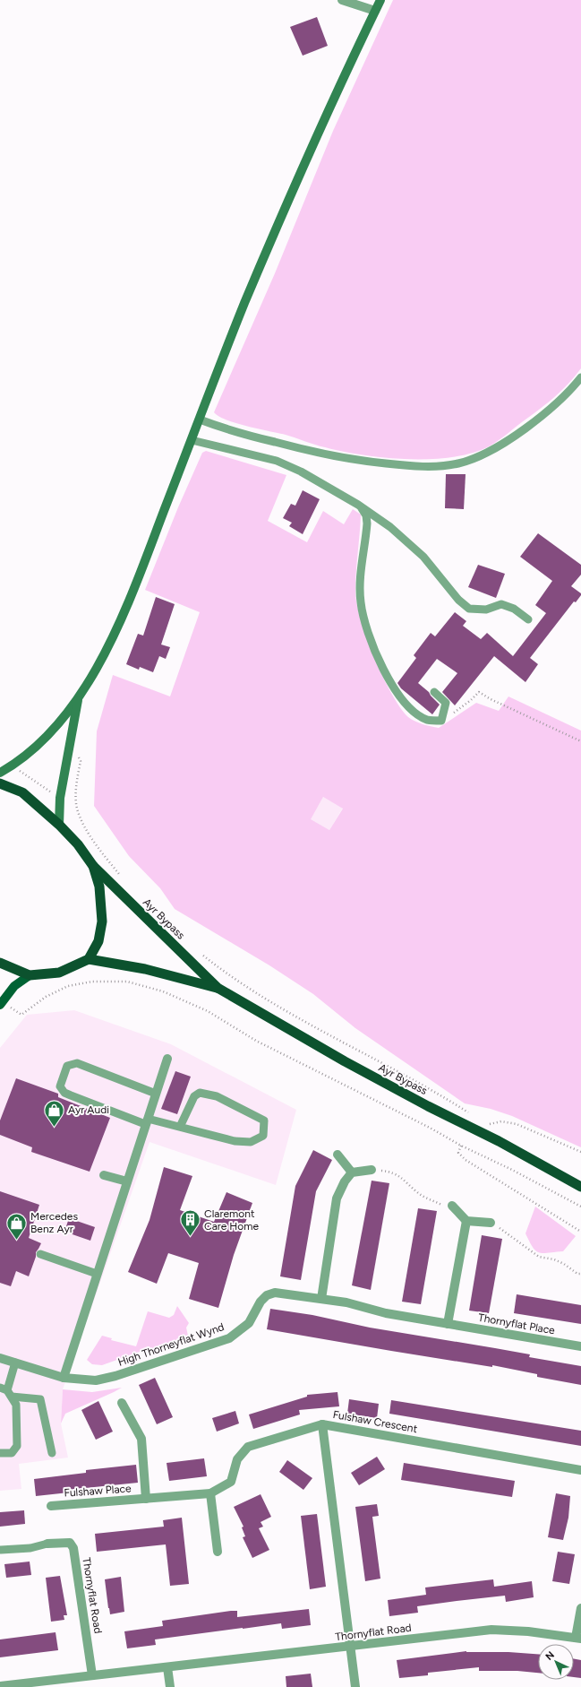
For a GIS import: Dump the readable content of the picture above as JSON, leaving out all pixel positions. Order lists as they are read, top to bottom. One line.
{"streets":{"highway":["Ayr Bypass"],"street":["Thornyflat Place","High Thorneyflat Wynd","Fulshaw Crescent","Fulshaw Place","Thornyflat Road"]},"crossings":[["Thornyflat Place","High Thorneyflat Wynd"],["Fulshaw Crescent","Fulshaw Place"],["Fulshaw Crescent","Thornyflat Road"]],"places":{"shop":["Ayr Audi","Mercedes Benz Ayr"],"building":["Claremont Care Home"]},"north":"top left"}
